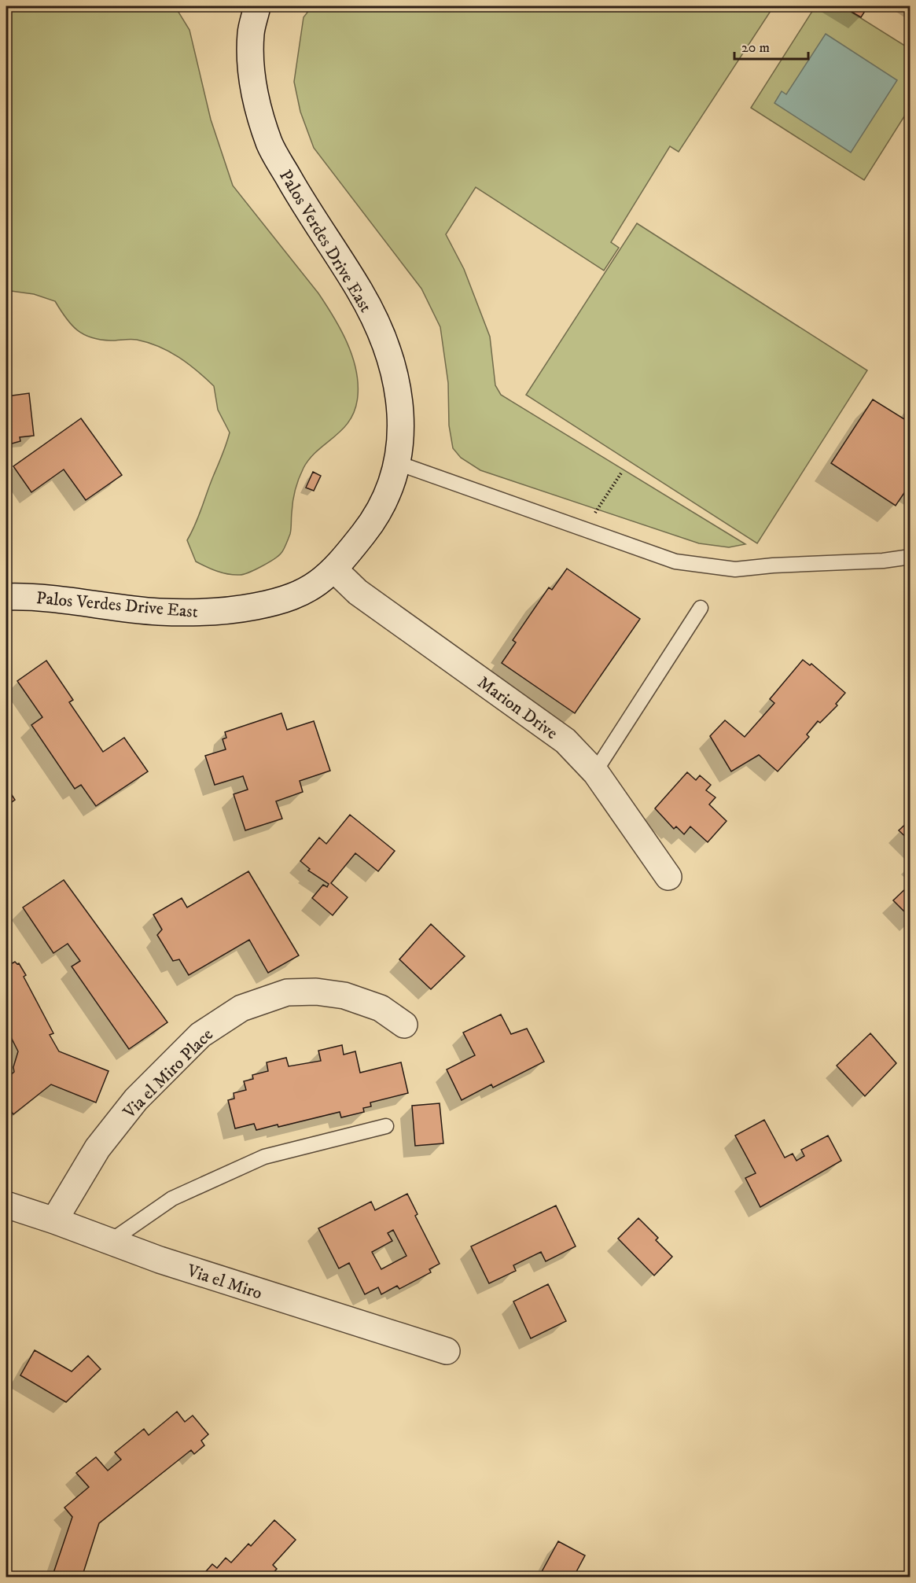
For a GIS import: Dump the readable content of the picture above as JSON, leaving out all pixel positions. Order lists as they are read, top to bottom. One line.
{"streets":{"street":["Palos Verdes Drive East","Marion Drive","Via el Miro Place","Via el Miro"]},"crossings":[["Palos Verdes Drive East","Marion Drive"],["Via el Miro Place","Via el Miro"]],"scale_bar":"20 m"}
